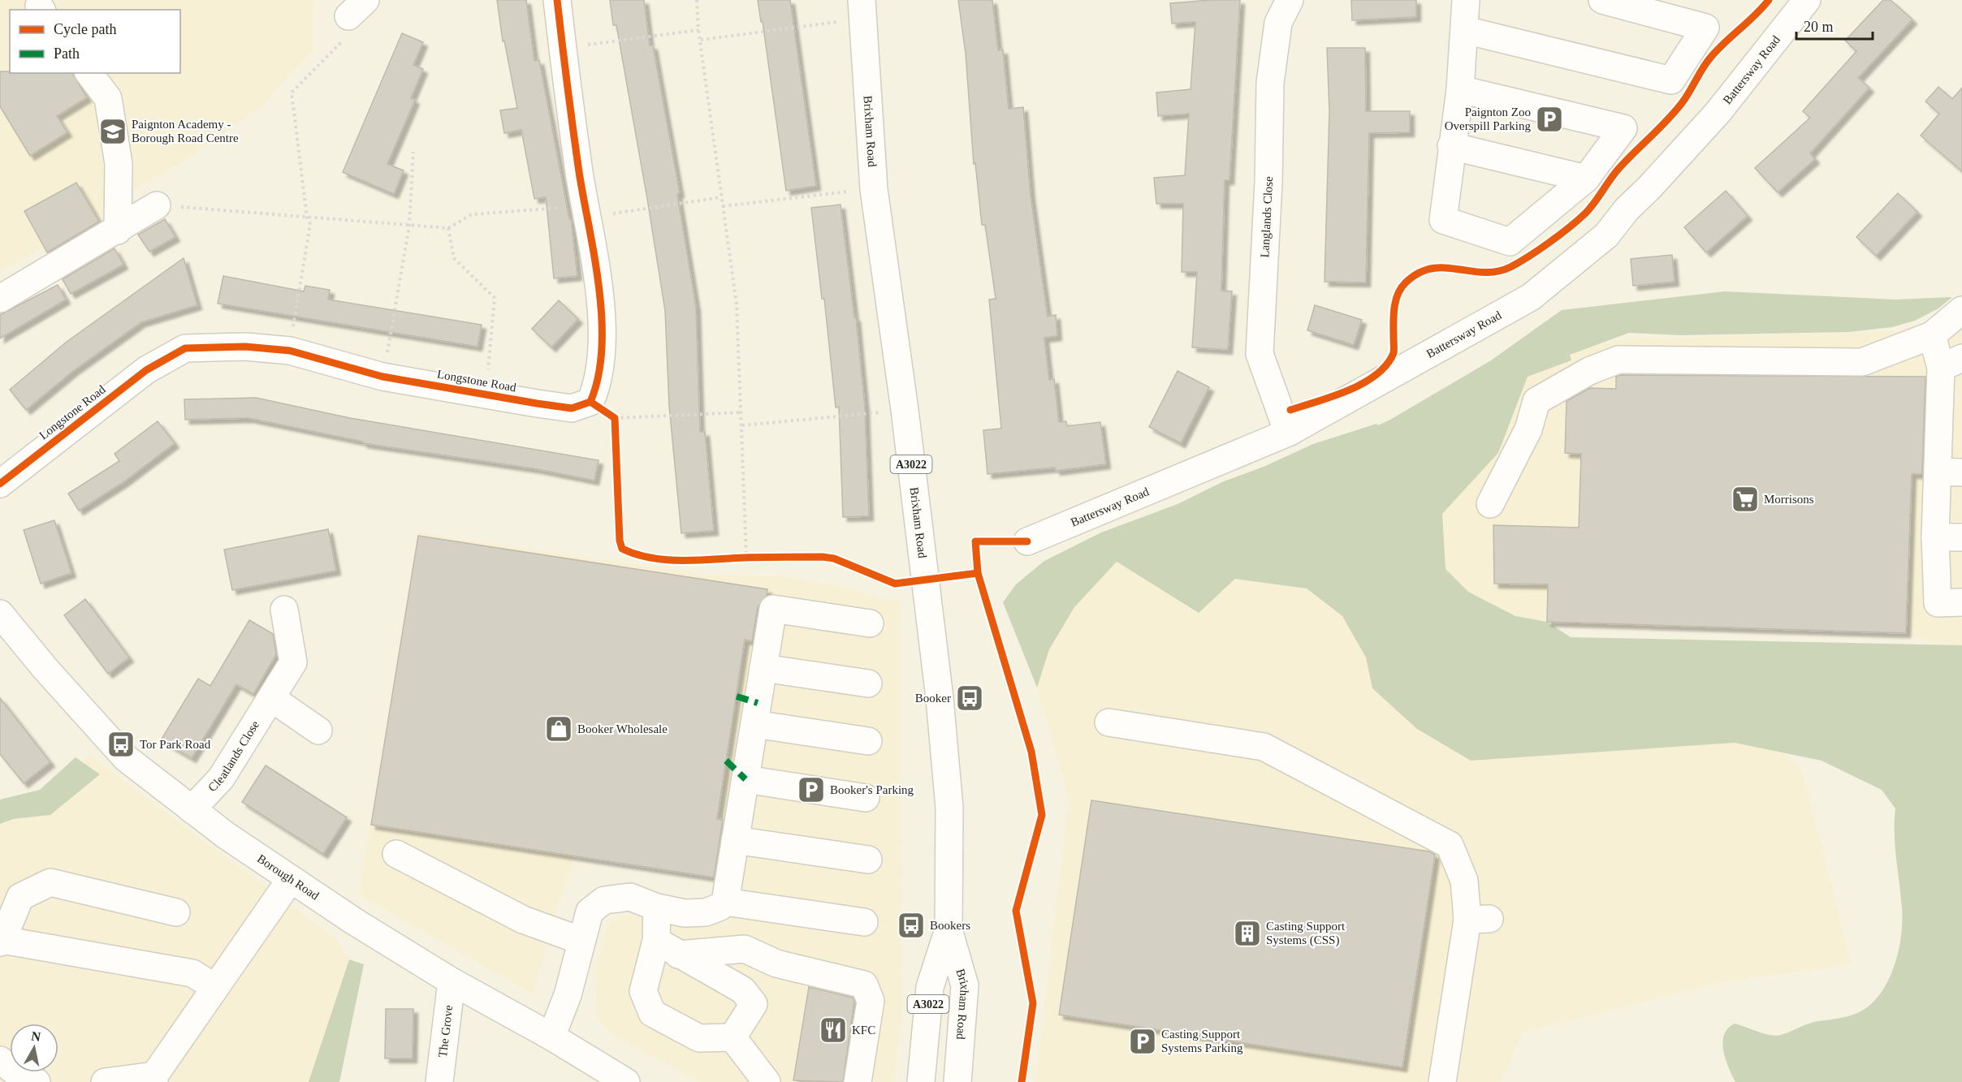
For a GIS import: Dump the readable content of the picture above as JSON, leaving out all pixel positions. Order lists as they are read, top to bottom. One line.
{"streets":{"street":["Battersway Road","Brixham Road","Langlands Close","Longstone Road","A3022","Cleatlands Close","Borough Road","The Grove"]},"crossings":[["Battersway Road","Langlands Close"],["Cleatlands Close","Borough Road"],["Borough Road","The Grove"]],"places":{"parking":["Paignton Zoo Overspill Parking","Booker's Parking","Casting Support Systems Parking"],"school or university":["Paignton Academy - Borough Road Centre"],"supermarket":["Morrisons"],"bus stop":["Booker","Tor Park Road","Bookers"],"shop":["Booker Wholesale"],"building":["Casting Support Systems (CSS)"],"restaurant":["KFC"]},"legend":["Cycle path","Path"],"scale_bar":"20 m","north":"top"}
